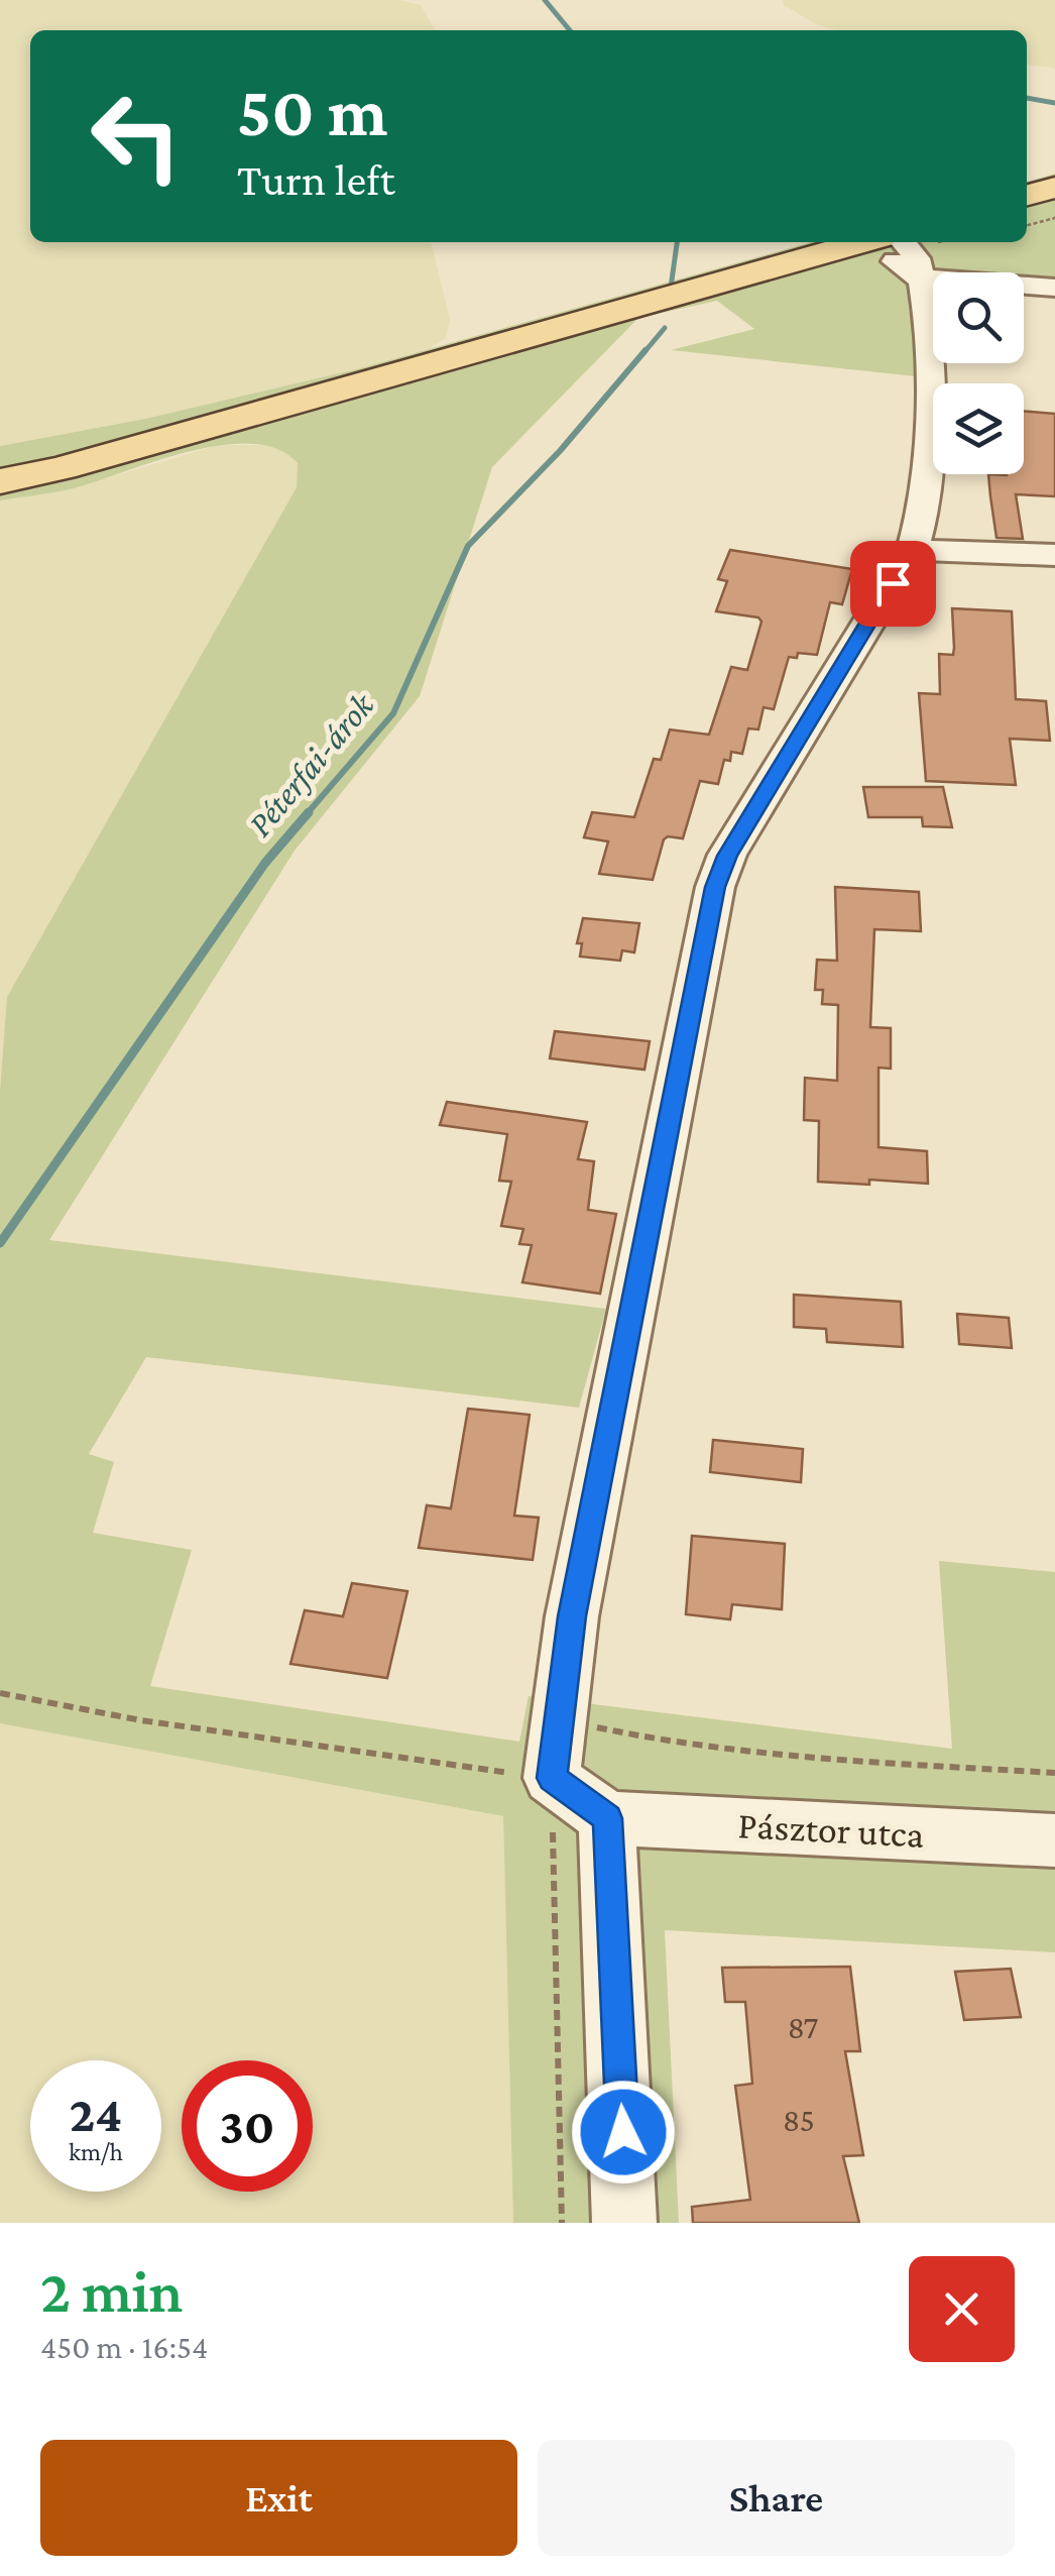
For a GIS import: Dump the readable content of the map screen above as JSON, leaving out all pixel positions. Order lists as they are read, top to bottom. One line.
{"streets":{"street":["Pásztor utca"]},"water":["Péterfai-árok"],"house_numbers":["87","85"],"page":{"turn":["50 m","Turn left"],"speed":"24 km/h","limit":"30","heading":["2 min","450 m · 16:54"],"buttons":["Exit","Share"]}}
